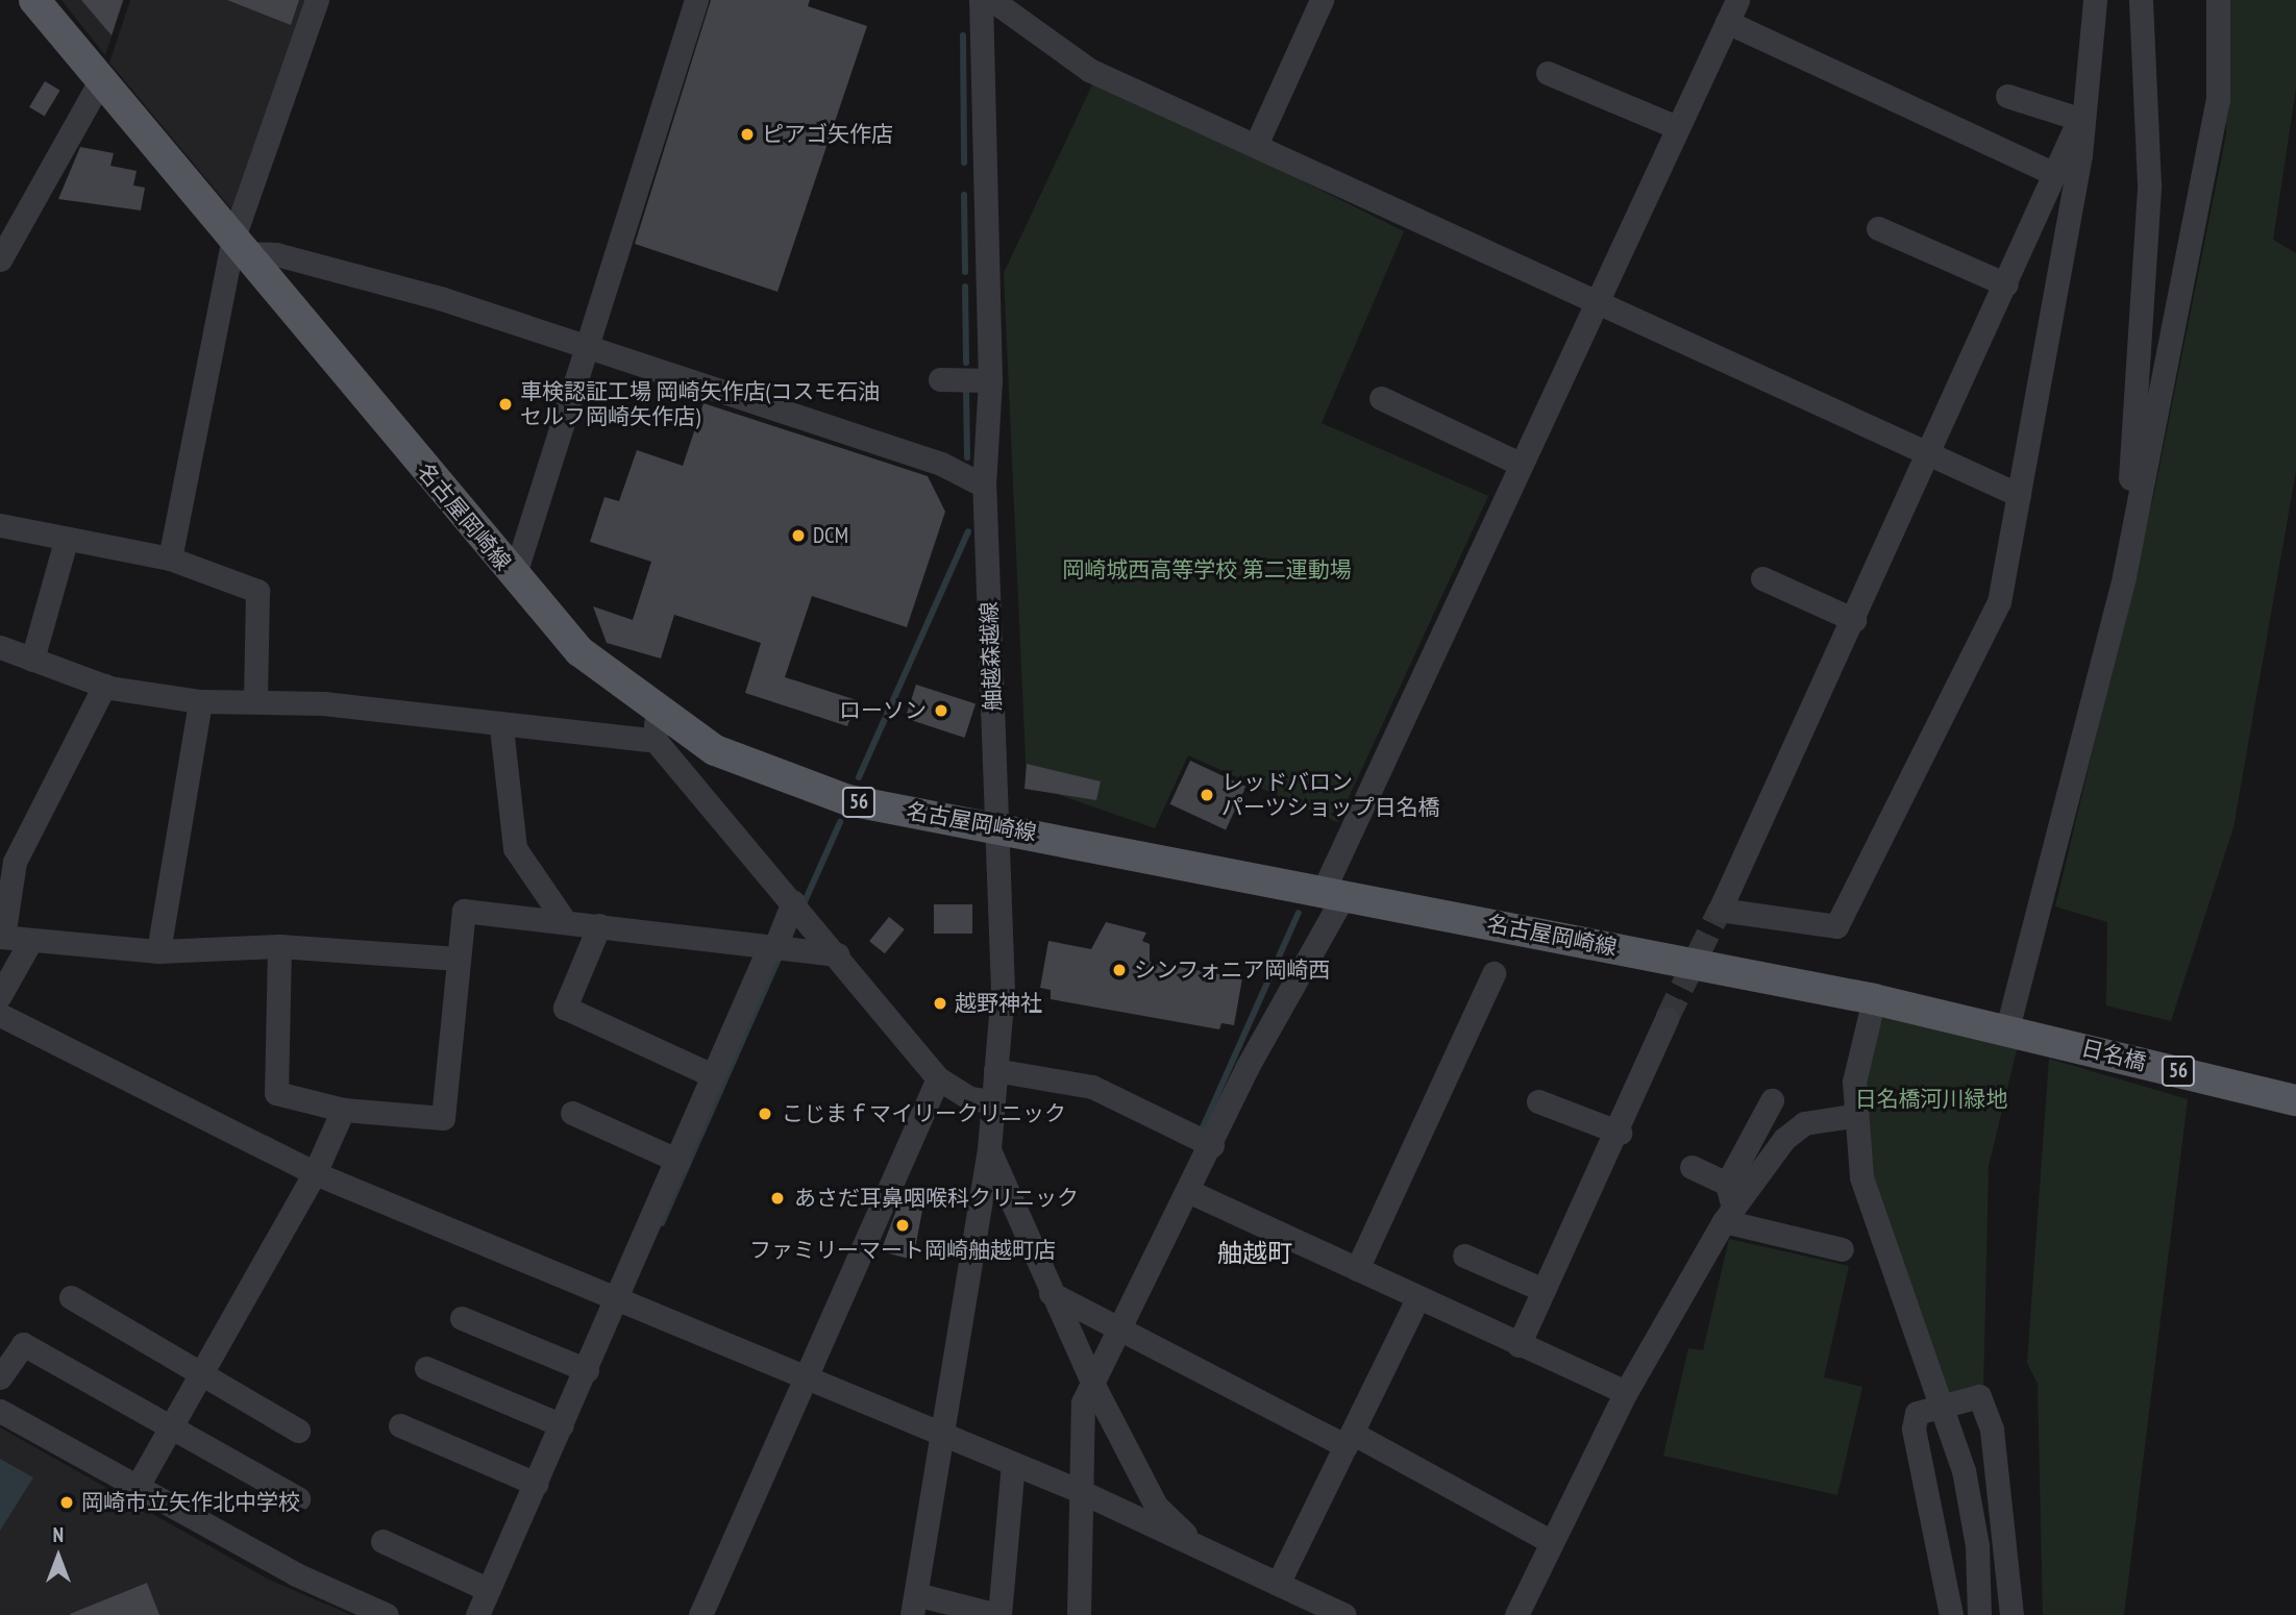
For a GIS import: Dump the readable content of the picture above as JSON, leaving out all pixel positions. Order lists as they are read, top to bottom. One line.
{"streets":{"main road":["名古屋岡崎線","56","日名橋"],"street":["舳越森越線"]},"crossings":[["名古屋岡崎線","舳越森越線"],["名古屋岡崎線","日名橋"]],"districts":["舳越町"],"parks":["岡崎城西高等学校 第二運動場","日名橋河川緑地"],"places":["ピアゴ矢作店","車検認証工場 岡崎矢作店(コスモ石油 セルフ岡崎矢作店)","DCM","ローソン","レッドバロン パーツショップ日名橋","シンフォニア岡崎西","越野神社","こじまｆマイリークリニック","あさだ耳鼻咽喉科クリニック","ファミリーマート岡崎舳越町店","岡崎市立矢作北中学校"],"north":"top"}
